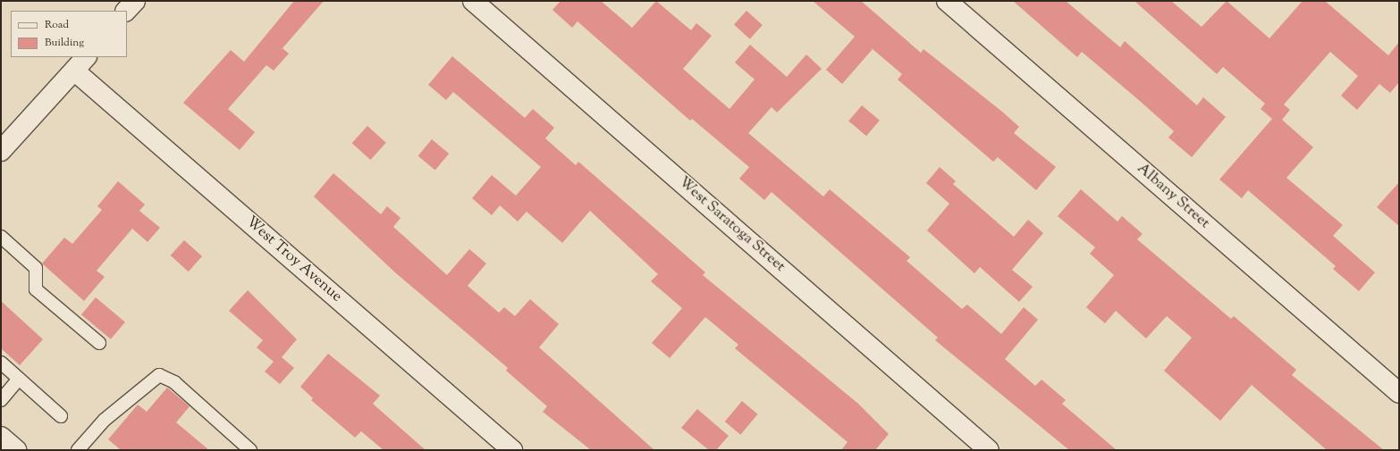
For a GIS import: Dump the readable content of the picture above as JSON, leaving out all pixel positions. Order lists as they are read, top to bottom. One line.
{"streets":{"street":["Albany Street","West Saratoga Street","West Troy Avenue"]},"legend":["Road","Building"]}
